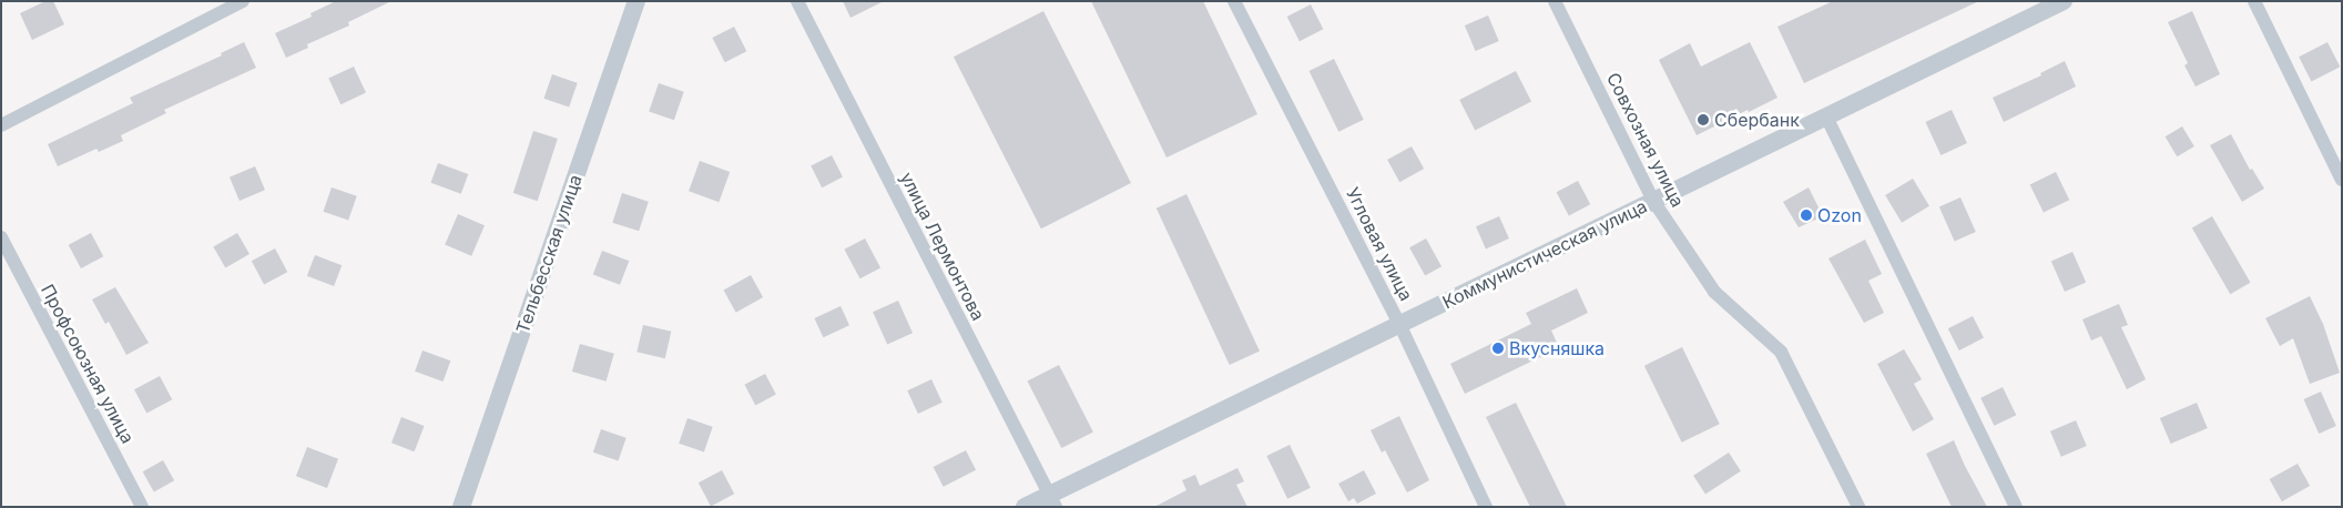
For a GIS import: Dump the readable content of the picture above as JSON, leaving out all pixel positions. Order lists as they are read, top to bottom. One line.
{"streets":{"street":["Совхозная улица","Угловая улица","улица Лермонтова","Тельбесская улица","Коммунистическая улица","Профсоюзная улица"]},"crossings":[["Совхозная улица","Коммунистическая улица"],["Угловая улица","Коммунистическая улица"],["улица Лермонтова","Коммунистическая улица"]],"places":["Сбербанк","Ozon","Вкусняшка"]}
